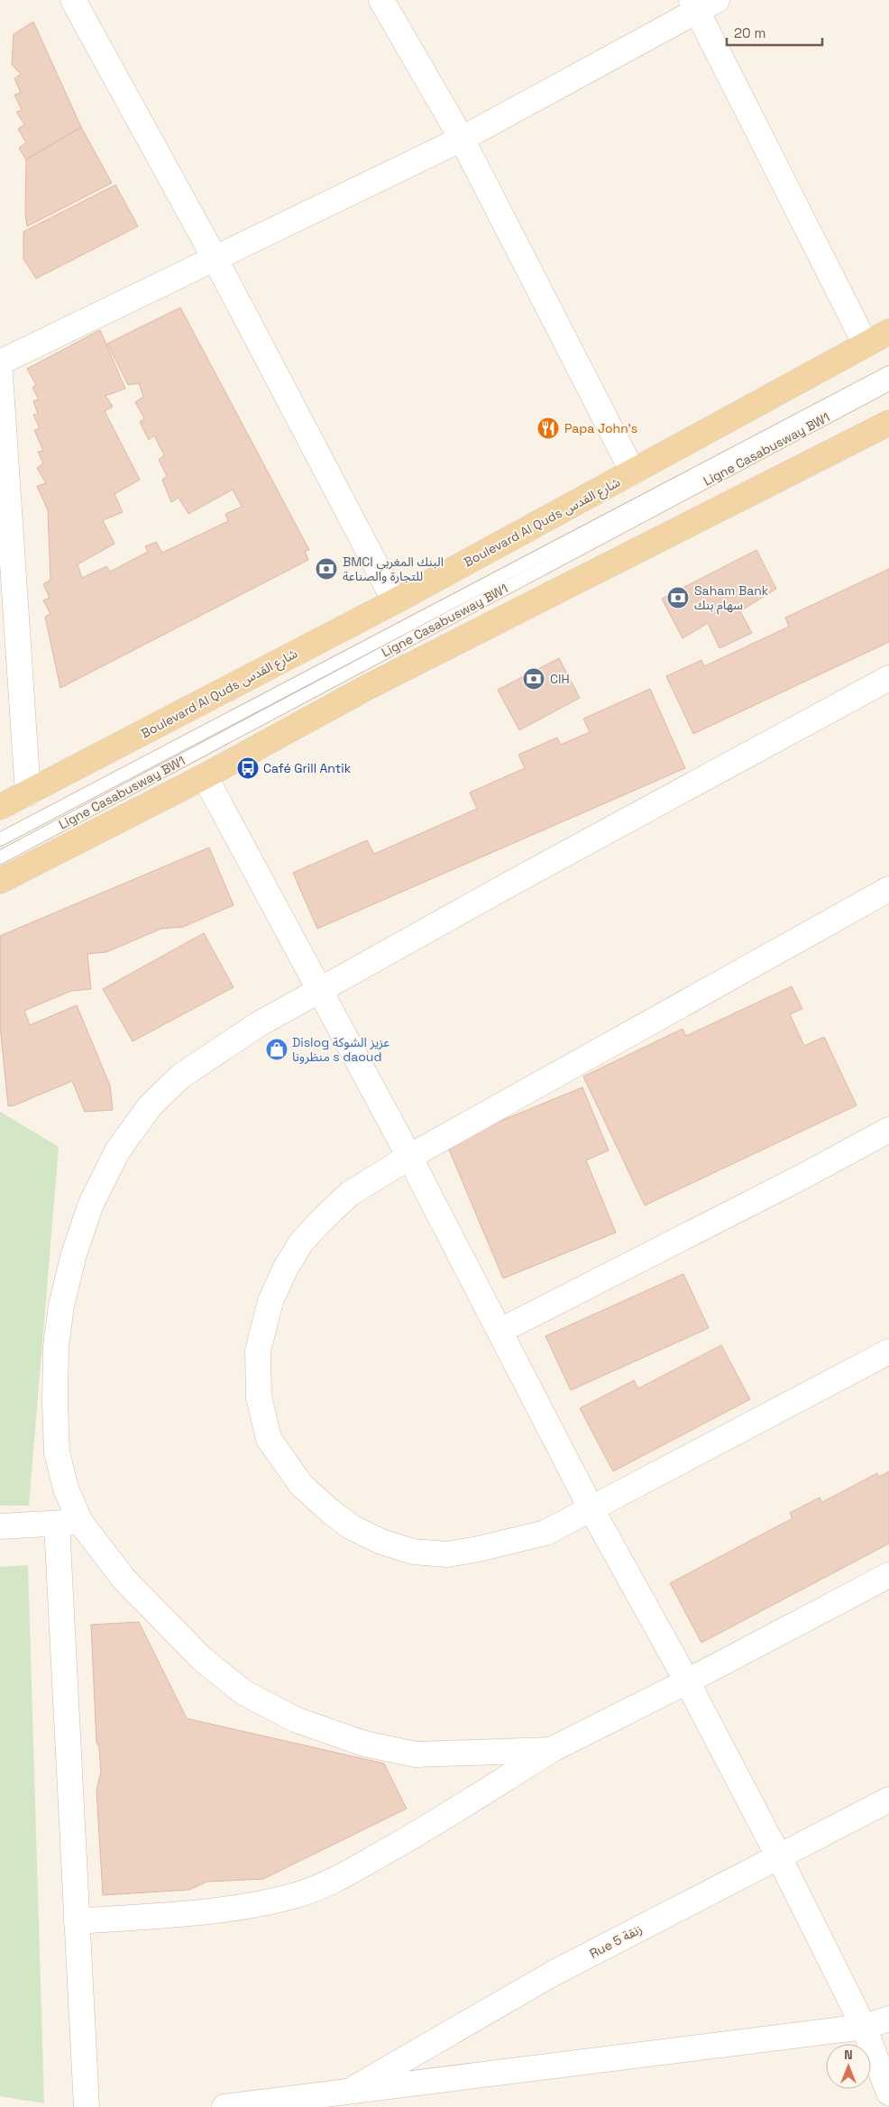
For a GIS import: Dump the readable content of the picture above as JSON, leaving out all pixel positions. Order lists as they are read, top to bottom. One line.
{"streets":{"main road":["Boulevard Al Quds شارع القدس"],"street":["Rue 5 زنقة"],"lane":["Ligne Casabusway BW1"]},"places":{"restaurant":["Papa John's"],"bank":["BMCI البنك المغربي للتجارة والصناعة","Saham Bank سهام بنك","CIH"],"bus stop":["Café Grill Antik"],"shop":["Dislog عزيز الشوكة منظرونا s daoud"]},"scale_bar":"20 m","north":"top"}
